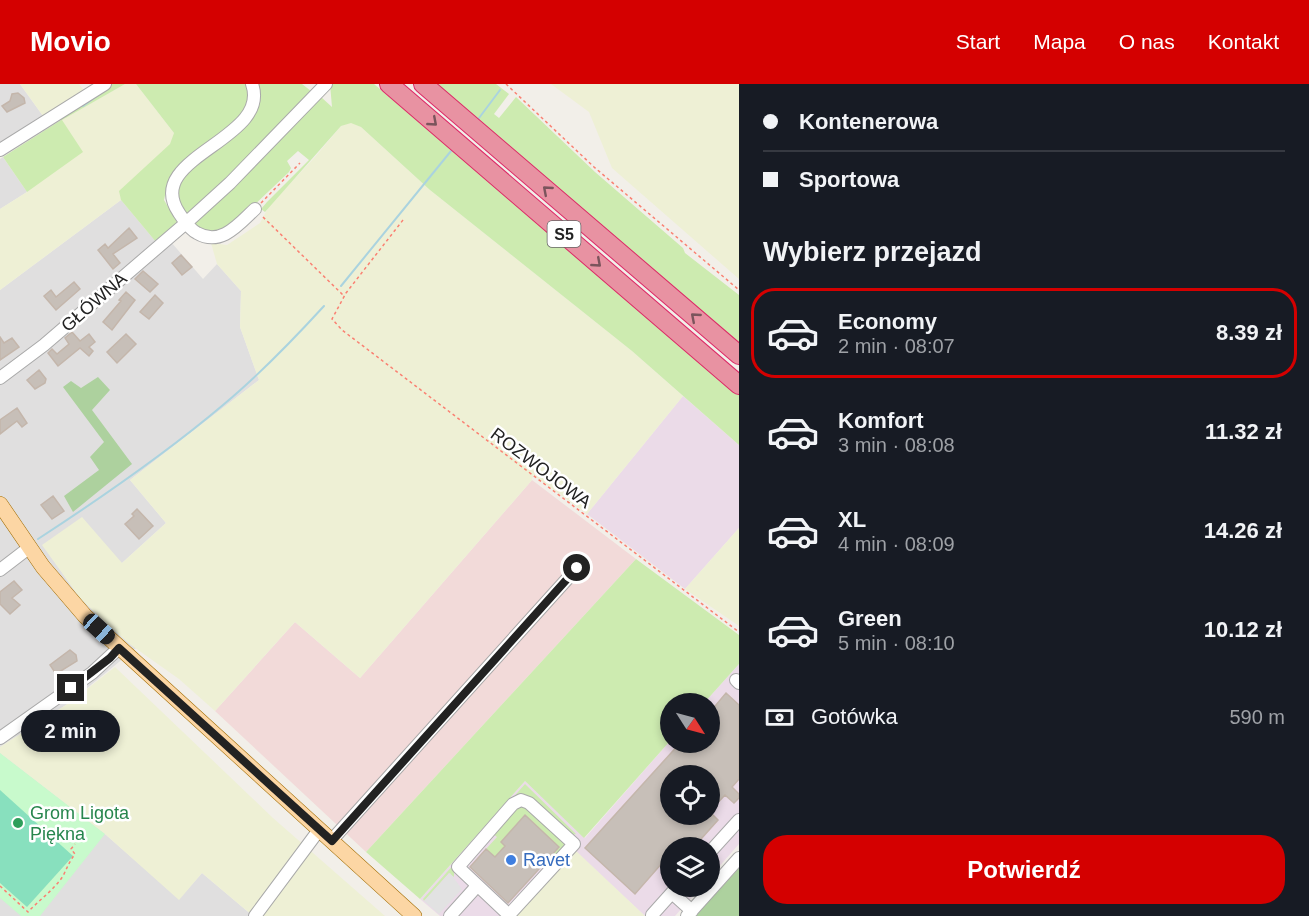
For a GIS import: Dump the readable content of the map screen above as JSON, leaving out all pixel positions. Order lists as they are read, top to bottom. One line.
{"streets":{"highway":["S5"],"street":["GŁÓWNA"],"path":["ROZWOJOWA"]},"places":["Grom Ligota Piękna","Ravet"],"north":"bottom right","page":{"header":"Movio","nav":["Start","Mapa","O nas","Kontakt"],"banner":["Kontenerowa","Sportowa"],"heading":"Wybierz przejazd","list":[{"name":"Economy","note":"2 min · 08:07","value":"8.39 zł"},{"name":"Komfort","note":"3 min · 08:08","value":"11.32 zł"},{"name":"XL","note":"4 min · 08:09","value":"14.26 zł"},{"name":"Green","note":"5 min · 08:10","value":"10.12 zł"}],"pay":["Gotówka","590 m"],"bubble":"2 min","buttons":"Potwierdź"}}
